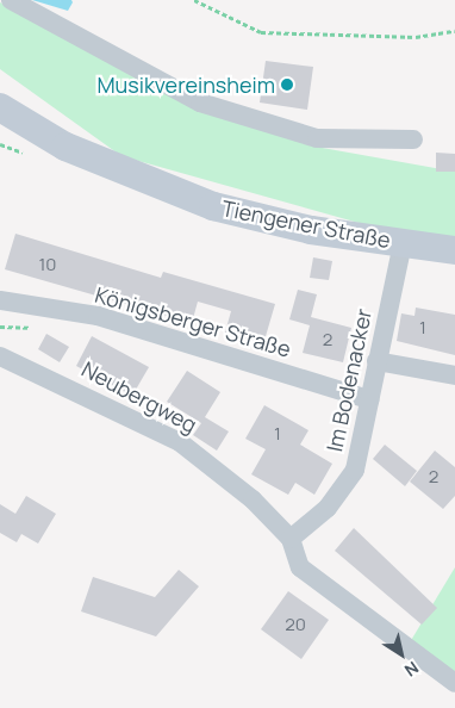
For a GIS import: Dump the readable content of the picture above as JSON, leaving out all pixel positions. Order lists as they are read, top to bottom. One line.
{"streets":{"main road":["Tiengener Straße"],"street":["Königsberger Straße","Im Bodenacker","Neubergweg"]},"crossings":[["Tiengener Straße","Im Bodenacker"],["Königsberger Straße","Im Bodenacker"],["Im Bodenacker","Neubergweg"]],"places":["Musikvereinsheim"],"house_numbers":["10","1","2","1","2","20"],"north":"bottom right"}
